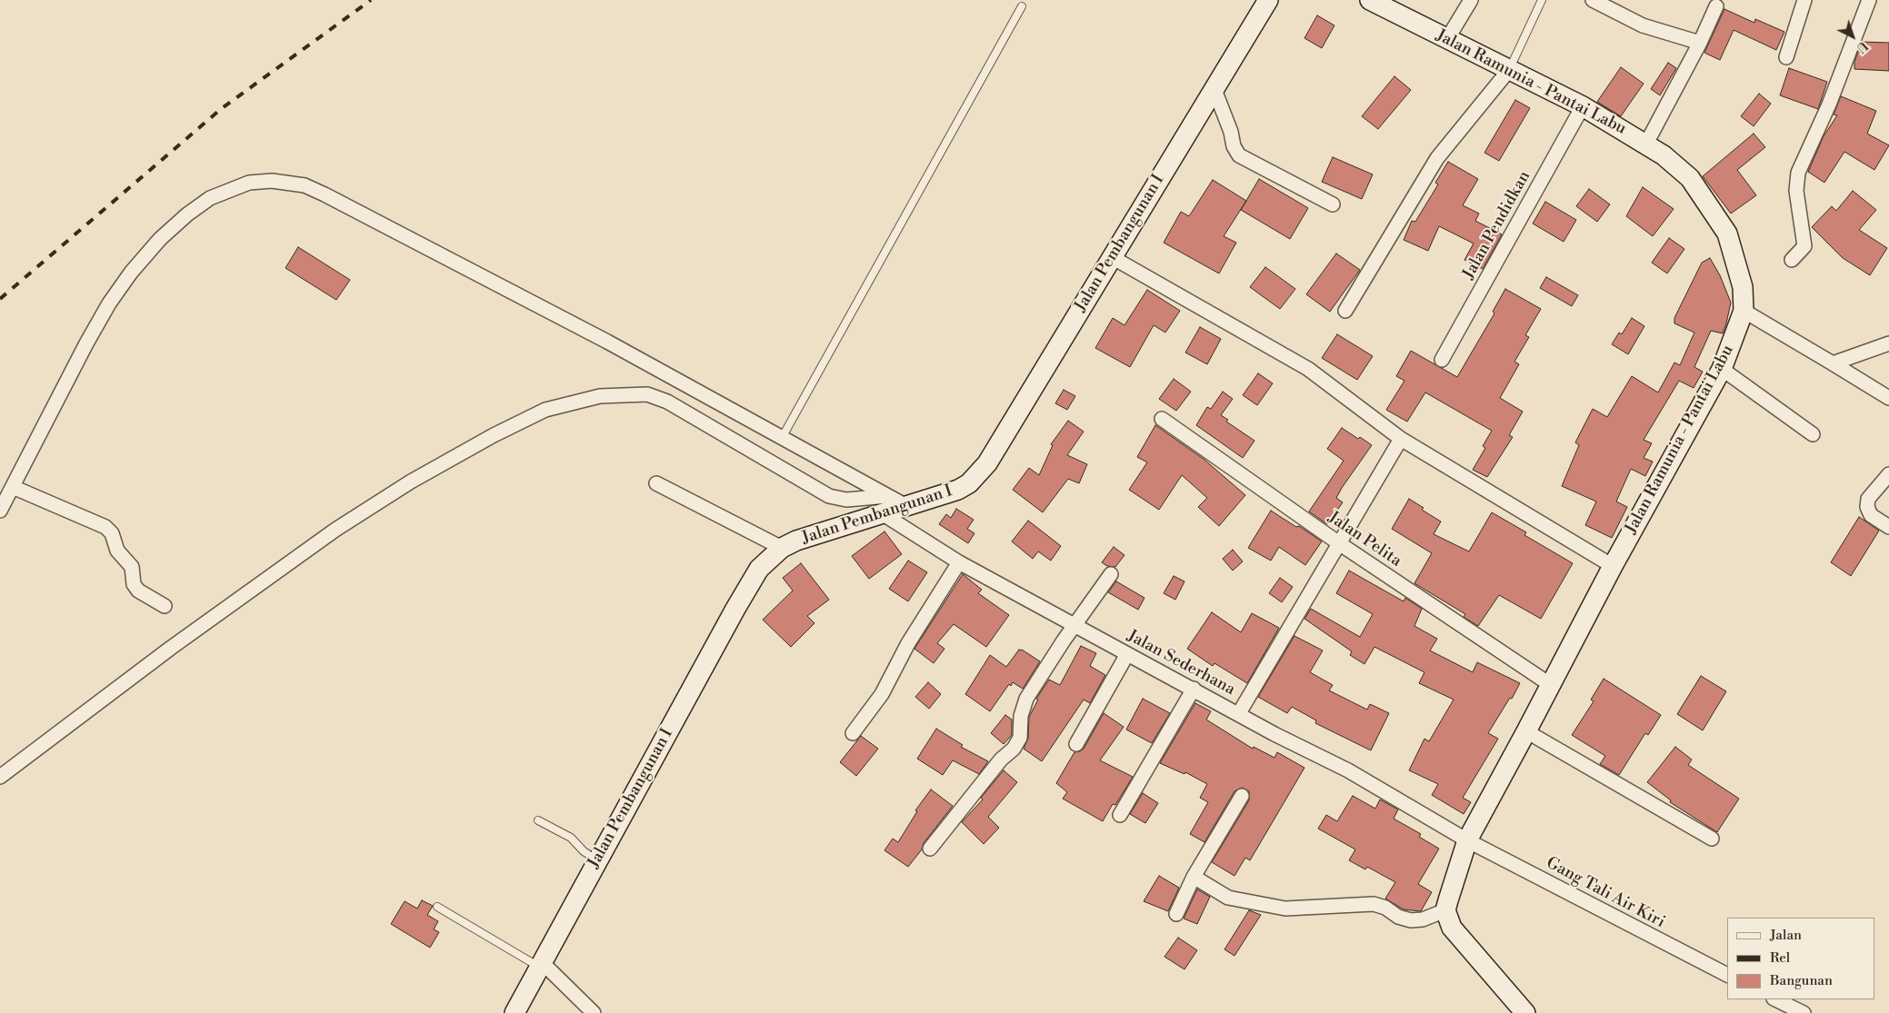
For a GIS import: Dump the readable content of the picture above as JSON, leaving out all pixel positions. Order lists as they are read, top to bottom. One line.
{"streets":{"main road":["Jalan Ramunia - Pantai Labu","Jalan Pembangunan I"],"street":["Jalan Pendidkan","Jalan Pelita","Jalan Sederhana","Gang Tali Air Kiri"]},"crossings":[["Jalan Ramunia - Pantai Labu","Jalan Pendidkan"],["Jalan Ramunia - Pantai Labu","Jalan Pelita"],["Jalan Ramunia - Pantai Labu","Jalan Sederhana"],["Jalan Ramunia - Pantai Labu","Gang Tali Air Kiri"],["Jalan Pembangunan I","Jalan Sederhana"],["Jalan Sederhana","Gang Tali Air Kiri"]],"legend":["Jalan","Rel","Bangunan"],"north":"bottom right"}
